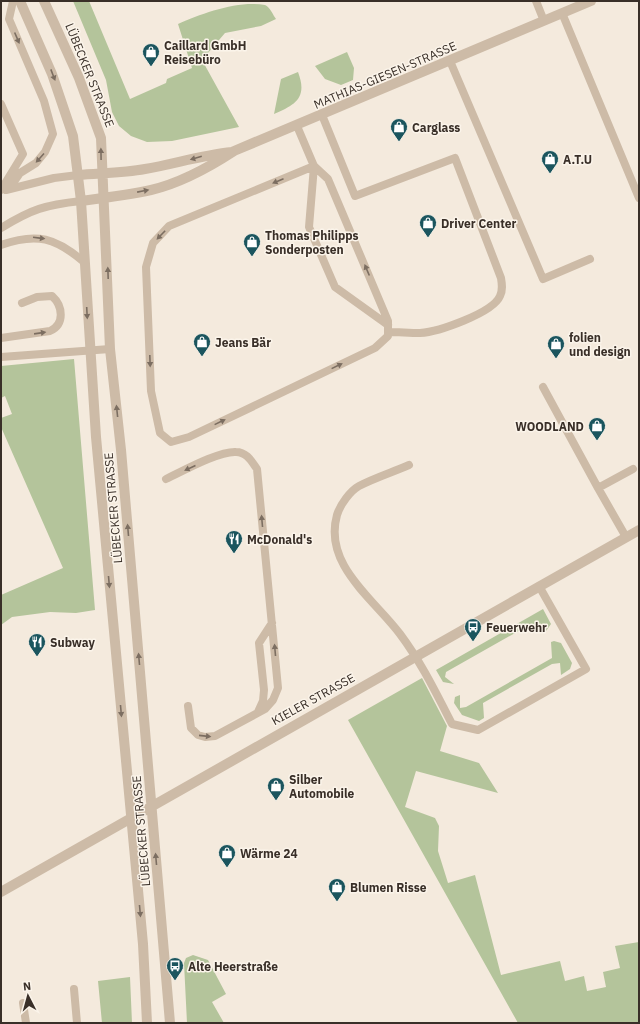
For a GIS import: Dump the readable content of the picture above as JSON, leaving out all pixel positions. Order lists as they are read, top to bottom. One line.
{"streets":{"street":["LÜBECKER STRASSE","MATHIAS-GIESEN-STRASSE","KIELER STRASSE"]},"crossings":[["LÜBECKER STRASSE","MATHIAS-GIESEN-STRASSE"],["LÜBECKER STRASSE","KIELER STRASSE"]],"places":{"shop":["Caillard GmbH Reisebüro","Carglass","A.T.U","Driver Center","Thomas Philipps Sonderposten","Jeans Bär","folien und design","WOODLAND","Silber Automobile","Wärme 24","Blumen Risse"],"restaurant":["McDonald's","Subway"],"bus stop":["Feuerwehr","Alte Heerstraße"]},"north":"top"}
